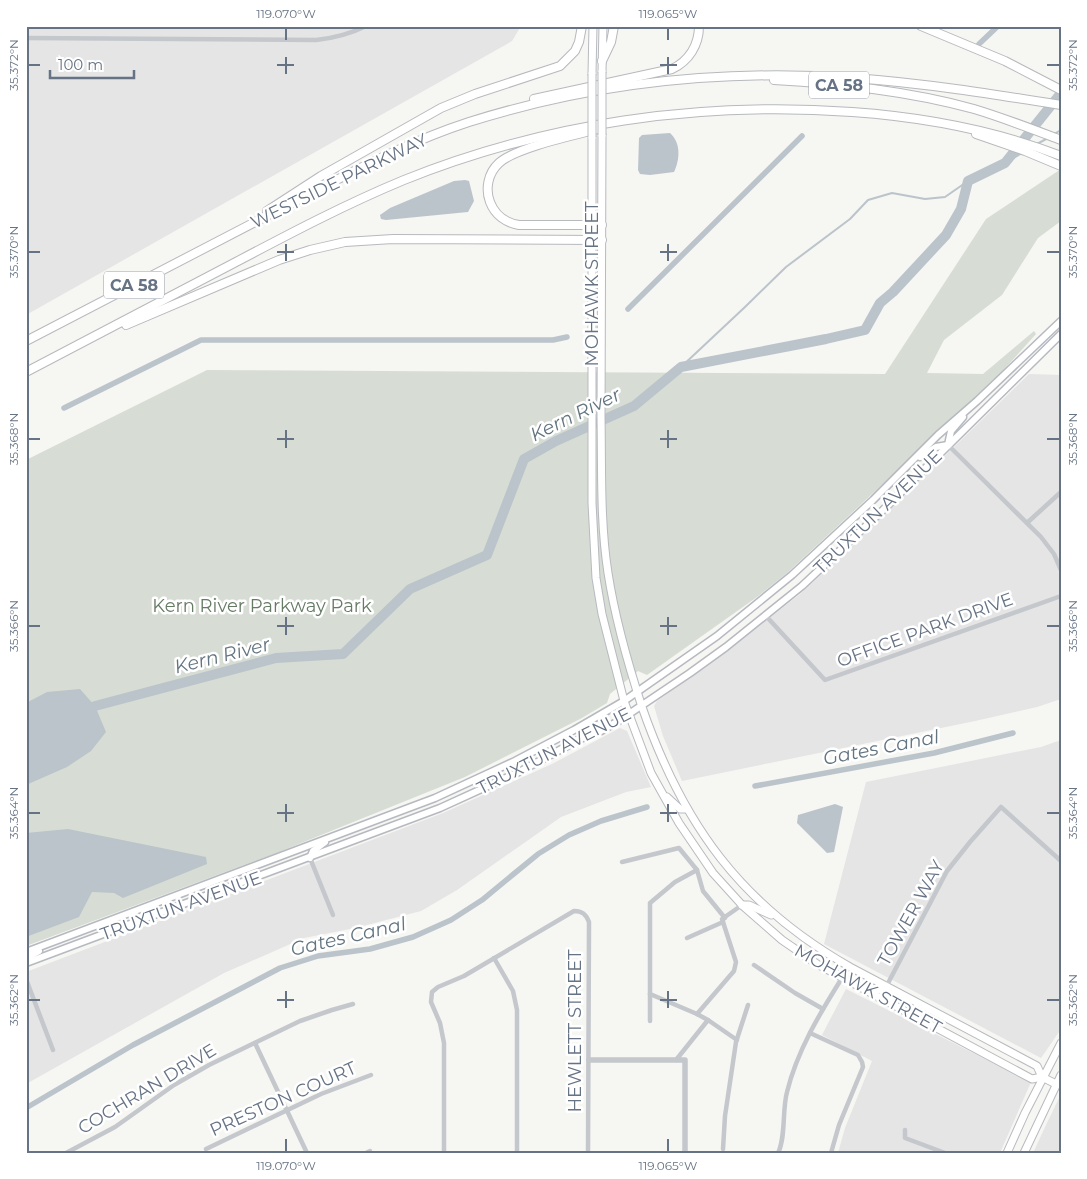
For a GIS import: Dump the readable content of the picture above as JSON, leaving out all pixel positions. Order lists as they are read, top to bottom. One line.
{"streets":{"highway":["CA 58","WESTSIDE PARKWAY"],"main road":["MOHAWK STREET","TRUXTUN AVENUE"],"street":["OFFICE PARK DRIVE","TOWER WAY","HEWLETT STREET","COCHRAN DRIVE","PRESTON COURT"]},"crossings":[["CA 58","WESTSIDE PARKWAY"],["MOHAWK STREET","TRUXTUN AVENUE"],["MOHAWK STREET","TOWER WAY"],["TRUXTUN AVENUE","OFFICE PARK DRIVE"]],"water":["Kern River","Gates Canal"],"parks":["Kern River Parkway Park"],"scale_bar":"100 m","coordinates":["119.070°W","119.065°W","35.372°N","35.370°N","35.368°N","35.366°N","35.364°N","35.362°N"]}
